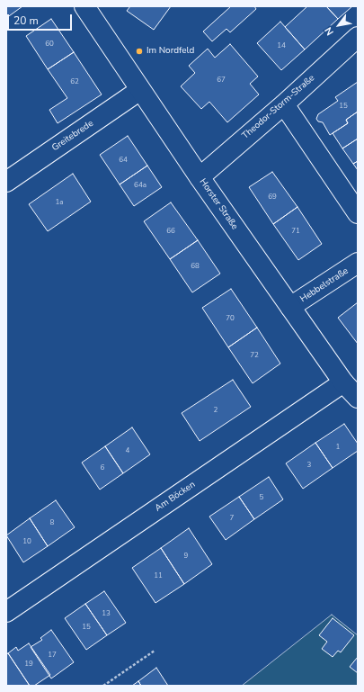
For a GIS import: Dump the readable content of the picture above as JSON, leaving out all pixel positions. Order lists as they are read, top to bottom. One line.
{"streets":{"street":["Theodor-Storm-Straße","Greitebrede","Horster Straße","Hebbelstraße","Am Böcken"]},"crossings":[["Theodor-Storm-Straße","Horster Straße"],["Greitebrede","Horster Straße"],["Horster Straße","Hebbelstraße"],["Horster Straße","Am Böcken"]],"places":["Im Nordfeld"],"house_numbers":["60","14","67","62","15","64","64a","69","1a","66","71","68","70","72","2","1","4","3","6","5","7","8","10","9","11","13","15","17","19"],"scale_bar":"20 m","north":"bottom left"}
